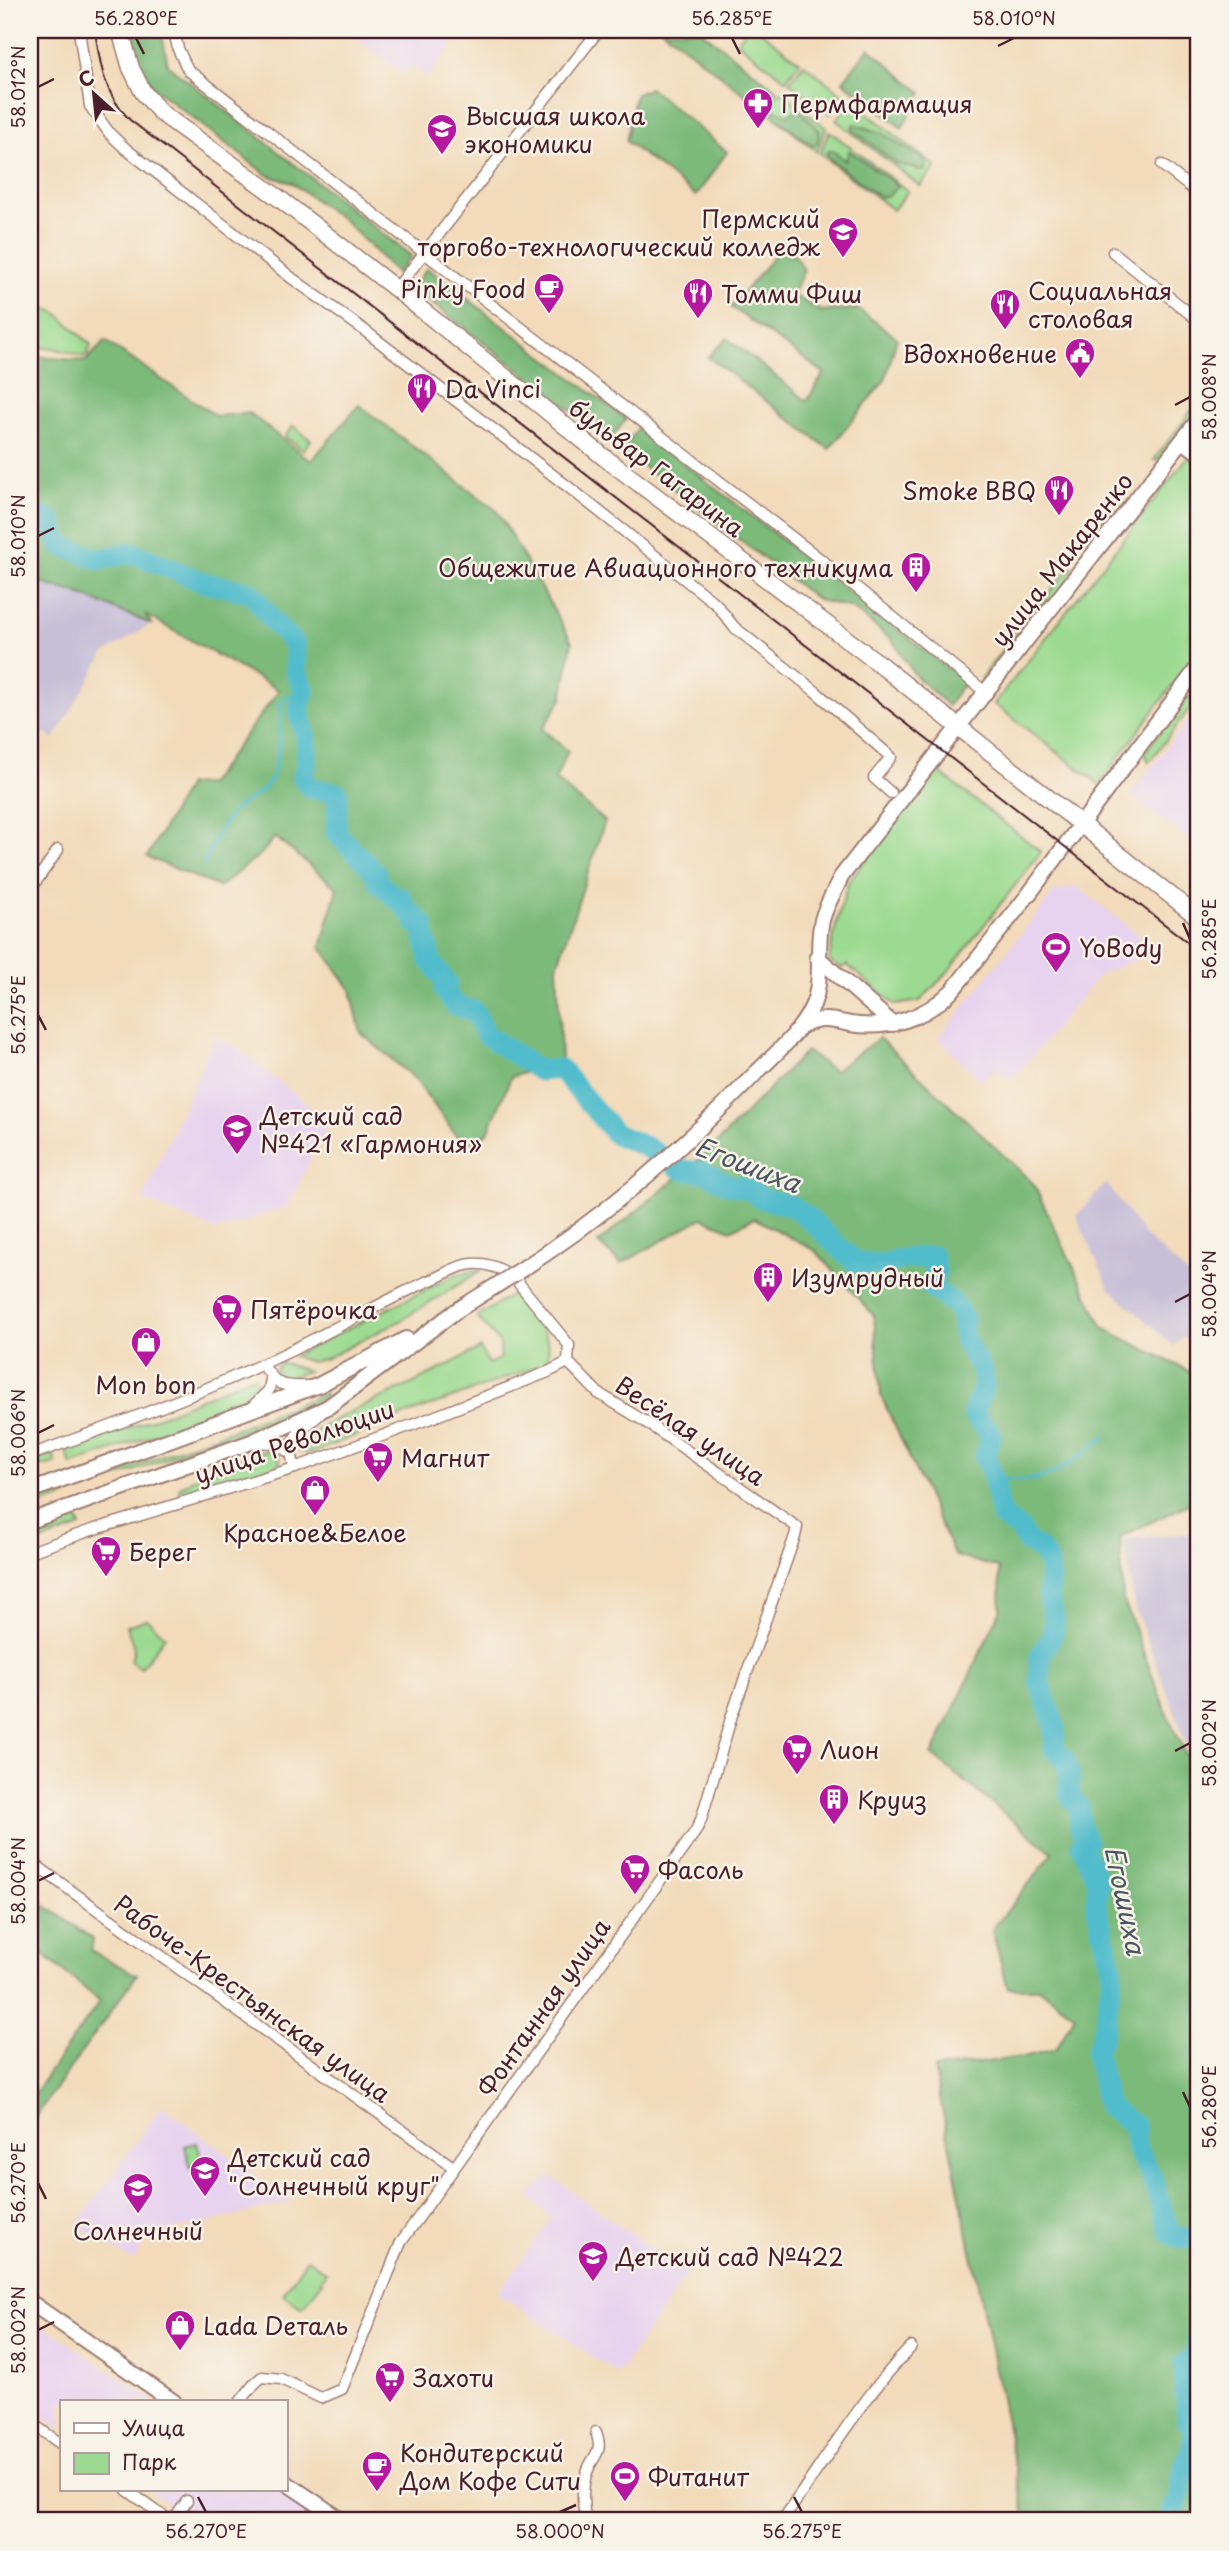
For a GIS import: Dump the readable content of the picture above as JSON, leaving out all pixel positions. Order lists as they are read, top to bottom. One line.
{"streets":{"main road":["бульвар Гагарина","улица Макаренко","улица Революции"],"street":["Весёлая улица","Рабоче-Крестьянская улица","Фонтанная улица"]},"crossings":[["бульвар Гагарина","улица Макаренко"],["бульвар Гагарина","улица Революции"],["улица Макаренко","улица Революции"],["Весёлая улица","улица Революции"],["Весёлая улица","Фонтанная улица"],["Рабоче-Крестьянская улица","Фонтанная улица"]],"water":["Егошиха"],"places":{"pharmacy":["Пермфармация"],"school or university":["Высшая школа экономики","Пермский торгово-технологический колледж","Детский сад №421 «Гармония»","Детский сад \"Солнечный круг\"","Солнечный","Детский сад №422"],"cafe":["Pinky Food","Кондитерский Дом Кофе Сити"],"restaurant":["Томми Фиш","Социальная столовая","Da Vinci","Smoke BBQ"],"public building":["Вдохновение"],"building":["Общежитие Авиационного техникума","Изумрудный","Круиз"],"sports":["YoBody","Фитанит"],"supermarket":["Пятёрочка","Магнит","Берег","Лион","Фасоль","Захоти"],"shop":["Mon bon","Красное&Белое","Lada Dеталь"]},"legend":["Улица","Парк"],"north":"top left","coordinates":["56.280°E","56.285°E","58.010°N","58.012°N","58.008°N","56.275°E","58.004°N","58.006°N","58.002°N","56.270°E","58.000°N"]}
